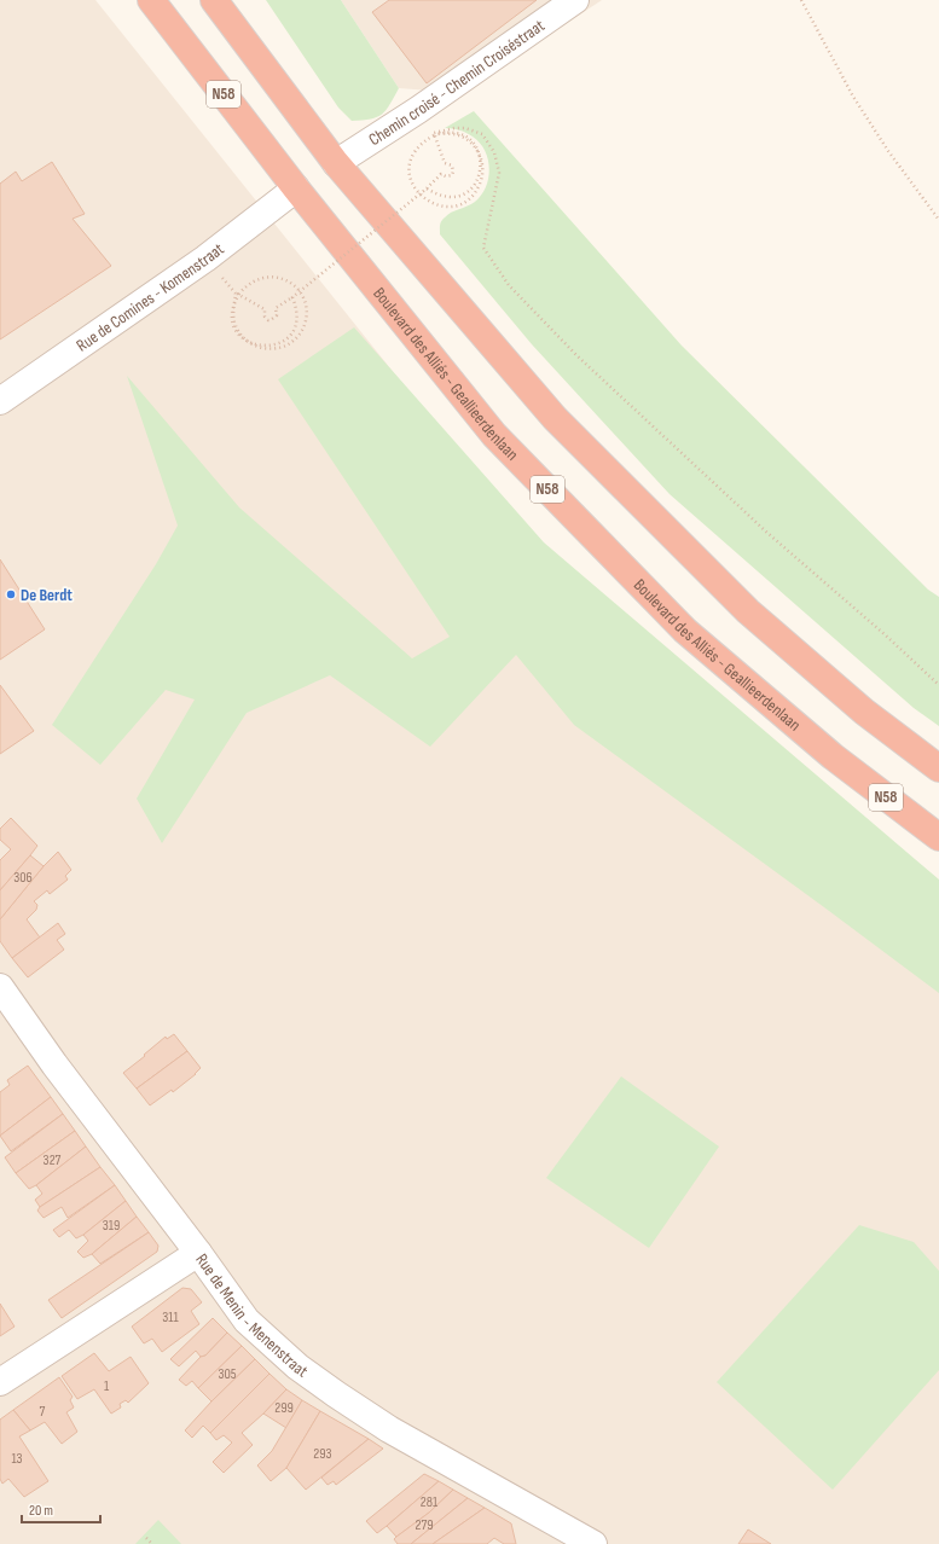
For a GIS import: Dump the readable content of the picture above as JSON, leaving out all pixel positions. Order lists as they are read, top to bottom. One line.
{"streets":{"highway":["N58","Boulevard des Alliés - Geallieerdenlaan"],"street":["Chemin croisé - Chemin Croiséstraat","Rue de Comines - Komenstraat","Rue de Menin - Menenstraat"]},"crossings":[["Rue de Comines - Komenstraat","Boulevard des Alliés - Geallieerdenlaan"]],"places":["De Berdt"],"house_numbers":["306","327","319","311","305","1","299","7","293","13","281","279"],"scale_bar":"20 m"}
